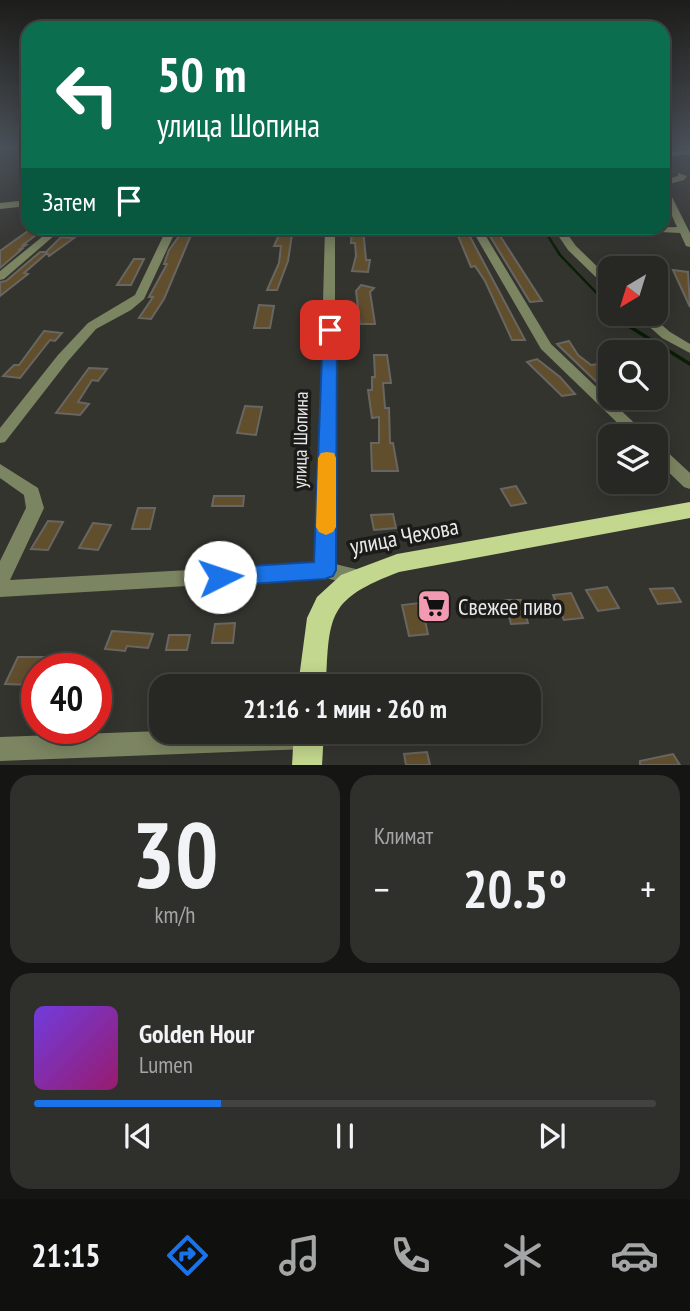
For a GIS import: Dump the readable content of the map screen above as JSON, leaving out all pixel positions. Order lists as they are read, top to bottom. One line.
{"streets":{"main road":["улица Чехова"],"street":["улица Шопина"]},"crossings":[["улица Шопина","улица Чехова"]],"places":{"supermarket":["Свежее пиво"]},"north":"bottom left","page":{"turn":["50 m","улица Шопина"],"then":"Затем","limit":"40","trip":"21:16 · 1 мин · 260 m","tile":[["30","km/h"],"Климат"],"heat":["−","20.5°","+"],"song":["Golden Hour","Lumen"],"tabs":"21:15"}}
